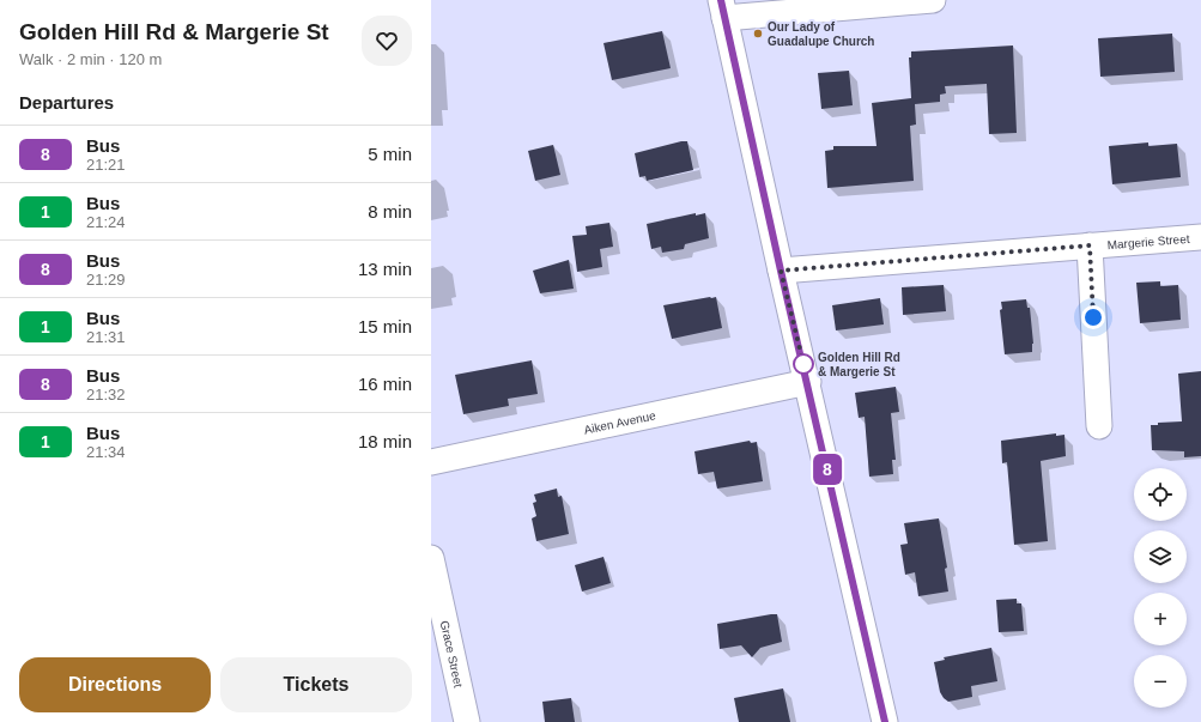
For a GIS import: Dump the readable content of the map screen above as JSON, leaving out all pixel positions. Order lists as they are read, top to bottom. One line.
{"streets":{"street":["Margerie Street","Aiken Avenue","Grace Street"]},"places":["Our Lady of Guadalupe Church","Golden Hill Rd & Margerie St"],"lines":["bus line 8"],"page":{"heading":[["Golden Hill Rd & Margerie St","Walk · 2 min · 120 m"],"Departures"],"on_map":"8","list":[{"mark":"8","name":"Bus","note":"21:21","value":"5 min"},{"mark":"1","name":"Bus","note":"21:24","value":"8 min"},{"mark":"8","name":"Bus","note":"21:29","value":"13 min"},{"mark":"1","name":"Bus","note":"21:31","value":"15 min"},{"mark":"8","name":"Bus","note":"21:32","value":"16 min"},{"mark":"1","name":"Bus","note":"21:34","value":"18 min"}],"map_buttons":["+","−"],"buttons":["Directions","Tickets"]}}
